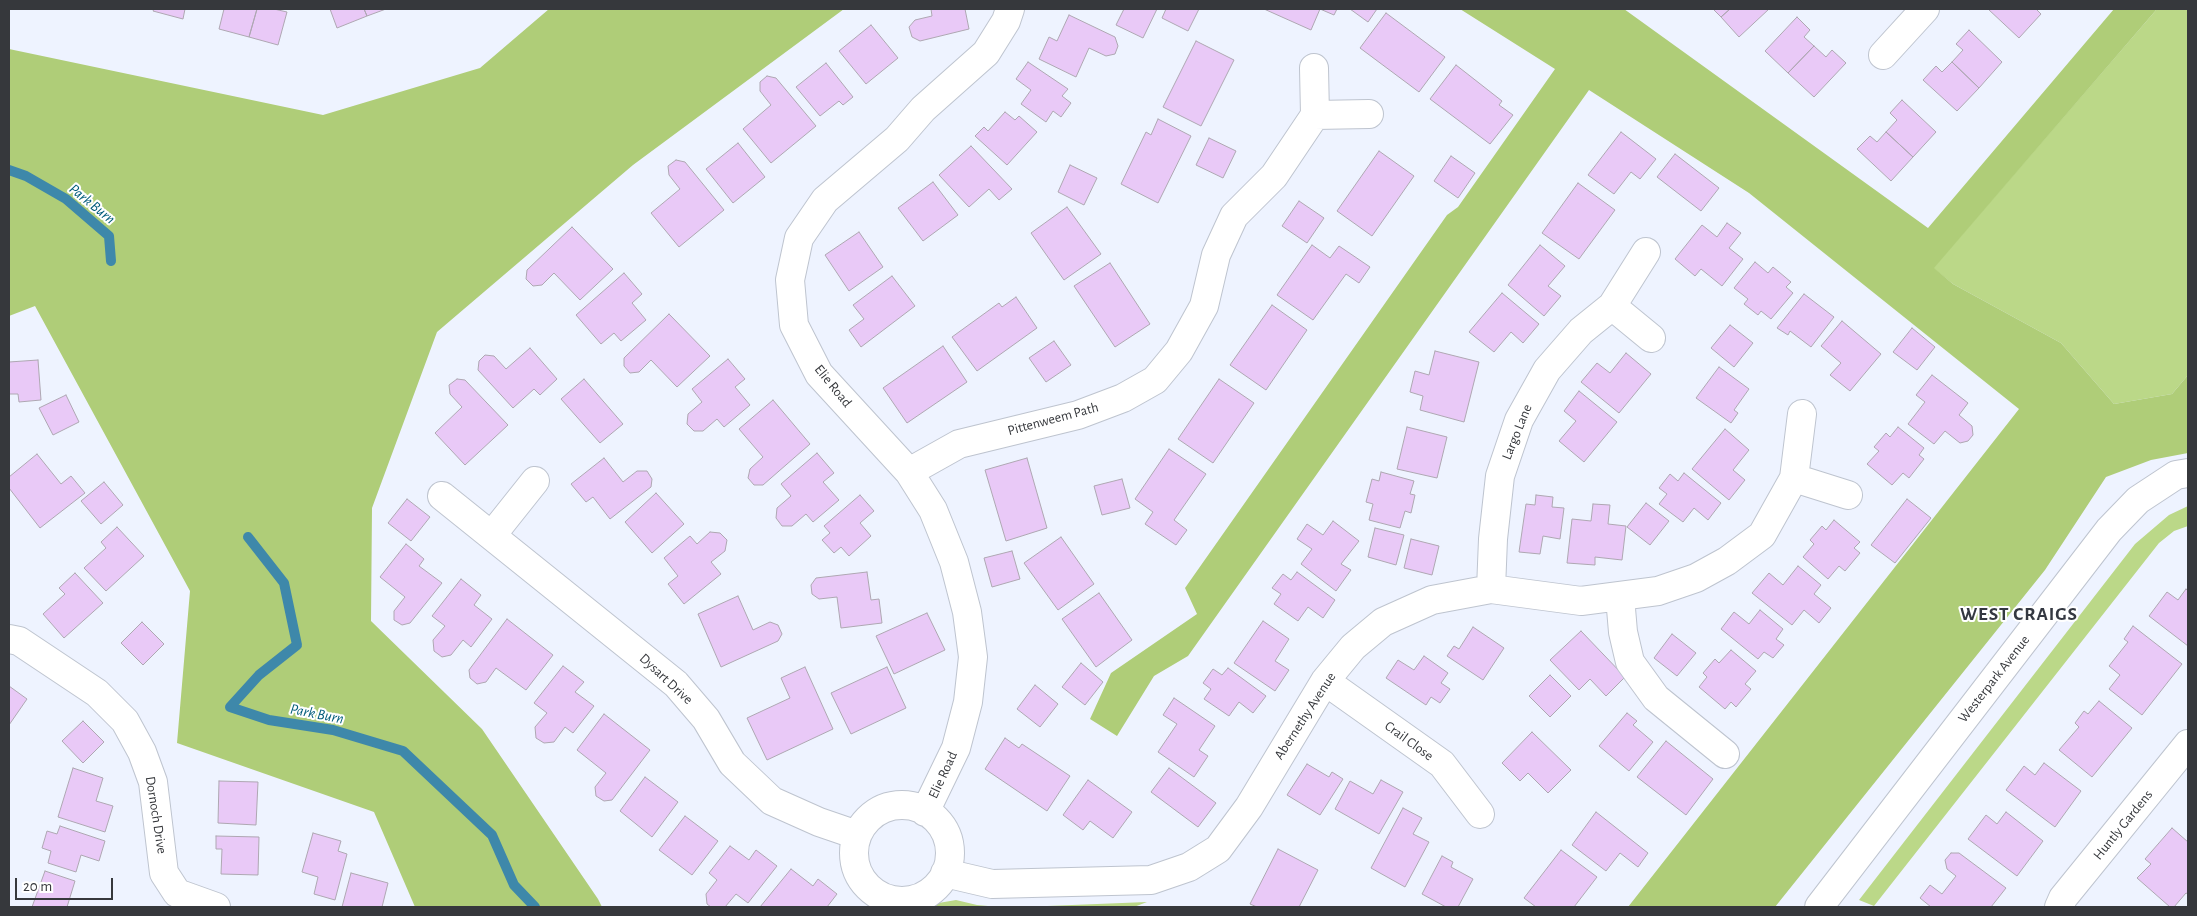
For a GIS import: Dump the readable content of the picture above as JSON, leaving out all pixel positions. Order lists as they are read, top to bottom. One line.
{"streets":{"street":["Elie Road","Pittenweem Path","Largo Lane","Dysart Drive","Westerpark Avenue","Abernethy Avenue","Crail Close","Dornoch Drive","Huntly Gardens"]},"crossings":[["Elie Road","Pittenweem Path"],["Elie Road","Dysart Drive"],["Elie Road","Abernethy Avenue"],["Largo Lane","Abernethy Avenue"],["Dysart Drive","Abernethy Avenue"],["Abernethy Avenue","Crail Close"]],"districts":["WEST CRAIGS"],"water":["Park Burn"],"scale_bar":"20 m"}
